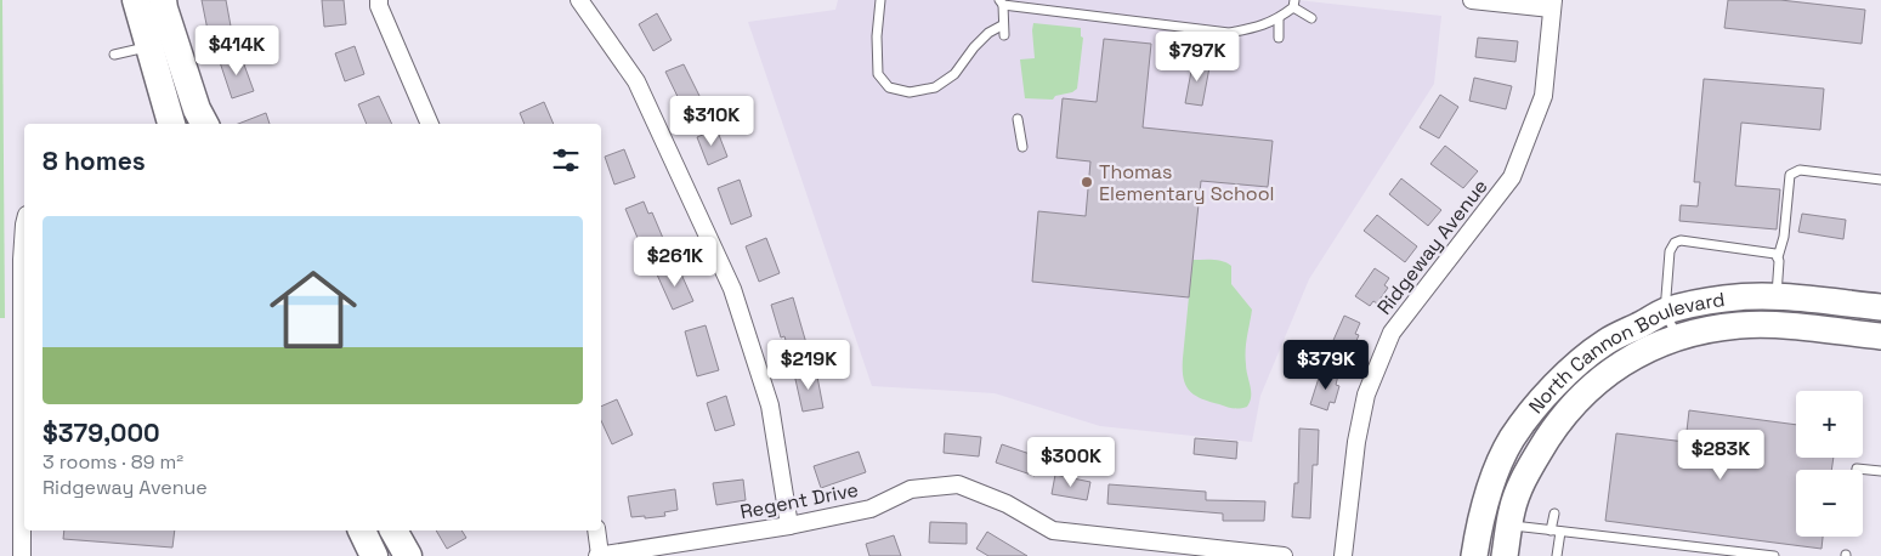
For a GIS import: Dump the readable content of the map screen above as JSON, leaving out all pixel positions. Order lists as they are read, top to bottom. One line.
{"streets":{"main road":["North Cannon Boulevard"],"street":["Ridgeway Avenue","Regent Drive"]},"places":["Thomas Elementary School"],"page":{"price":["$414K","$797K","$310K","$261K","$219K","$379K","$283K","$300K"],"heading":"8 homes","list":[{"name":"$379,000","note":"3 rooms · 89 m² · Ridgeway Avenue"}],"map_buttons":["+","−"]}}
